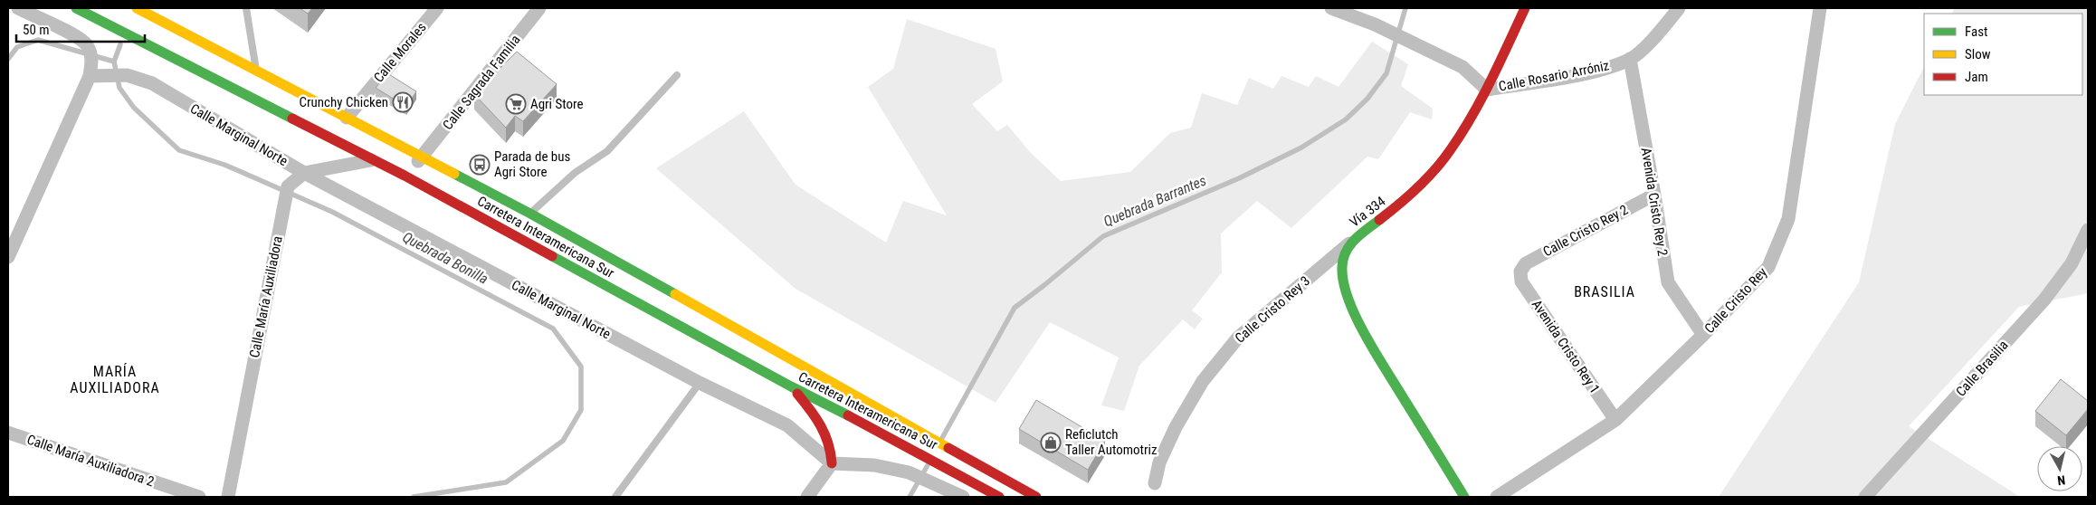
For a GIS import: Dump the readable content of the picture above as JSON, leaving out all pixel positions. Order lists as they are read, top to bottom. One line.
{"streets":{"main road":["Vía 334","Carretera Interamericana Sur"],"street":["Calle Morales","Calle Rosario Arróniz","Calle Sagrada Familia","Calle Marginal Norte","Avenida Cristo Rey 2","Calle Cristo Rey 2","Calle María Auxiliadora","Calle Cristo Rey","Calle Cristo Rey 3","Avenida Cristo Rey 1","Calle Brasilia","Calle María Auxiliadora 2"]},"crossings":[["Calle Morales","Carretera Interamericana Sur"],["Calle Rosario Arróniz","Avenida Cristo Rey 2"],["Calle Rosario Arróniz","Vía 334"],["Calle Sagrada Familia","Carretera Interamericana Sur"],["Calle Marginal Norte","Calle María Auxiliadora"],["Avenida Cristo Rey 2","Calle Cristo Rey 2"],["Avenida Cristo Rey 2","Calle Cristo Rey"],["Vía 334","Calle Cristo Rey 3"],["Calle Cristo Rey 2","Avenida Cristo Rey 1"],["Carretera Interamericana Sur","Calle María Auxiliadora"],["Calle Cristo Rey","Avenida Cristo Rey 1"]],"districts":["BRASILIA","MARÍA AUXILIADORA"],"water":["Quebrada Barrantes","Quebrada Bonilla"],"places":{"restaurant":["Crunchy Chicken"],"supermarket":["Agri Store"],"bus stop":["Parada de bus Agri Store"],"shop":["Reficlutch Taller Automotriz"]},"legend":["Fast","Slow","Jam"],"scale_bar":"50 m","north":"bottom"}
